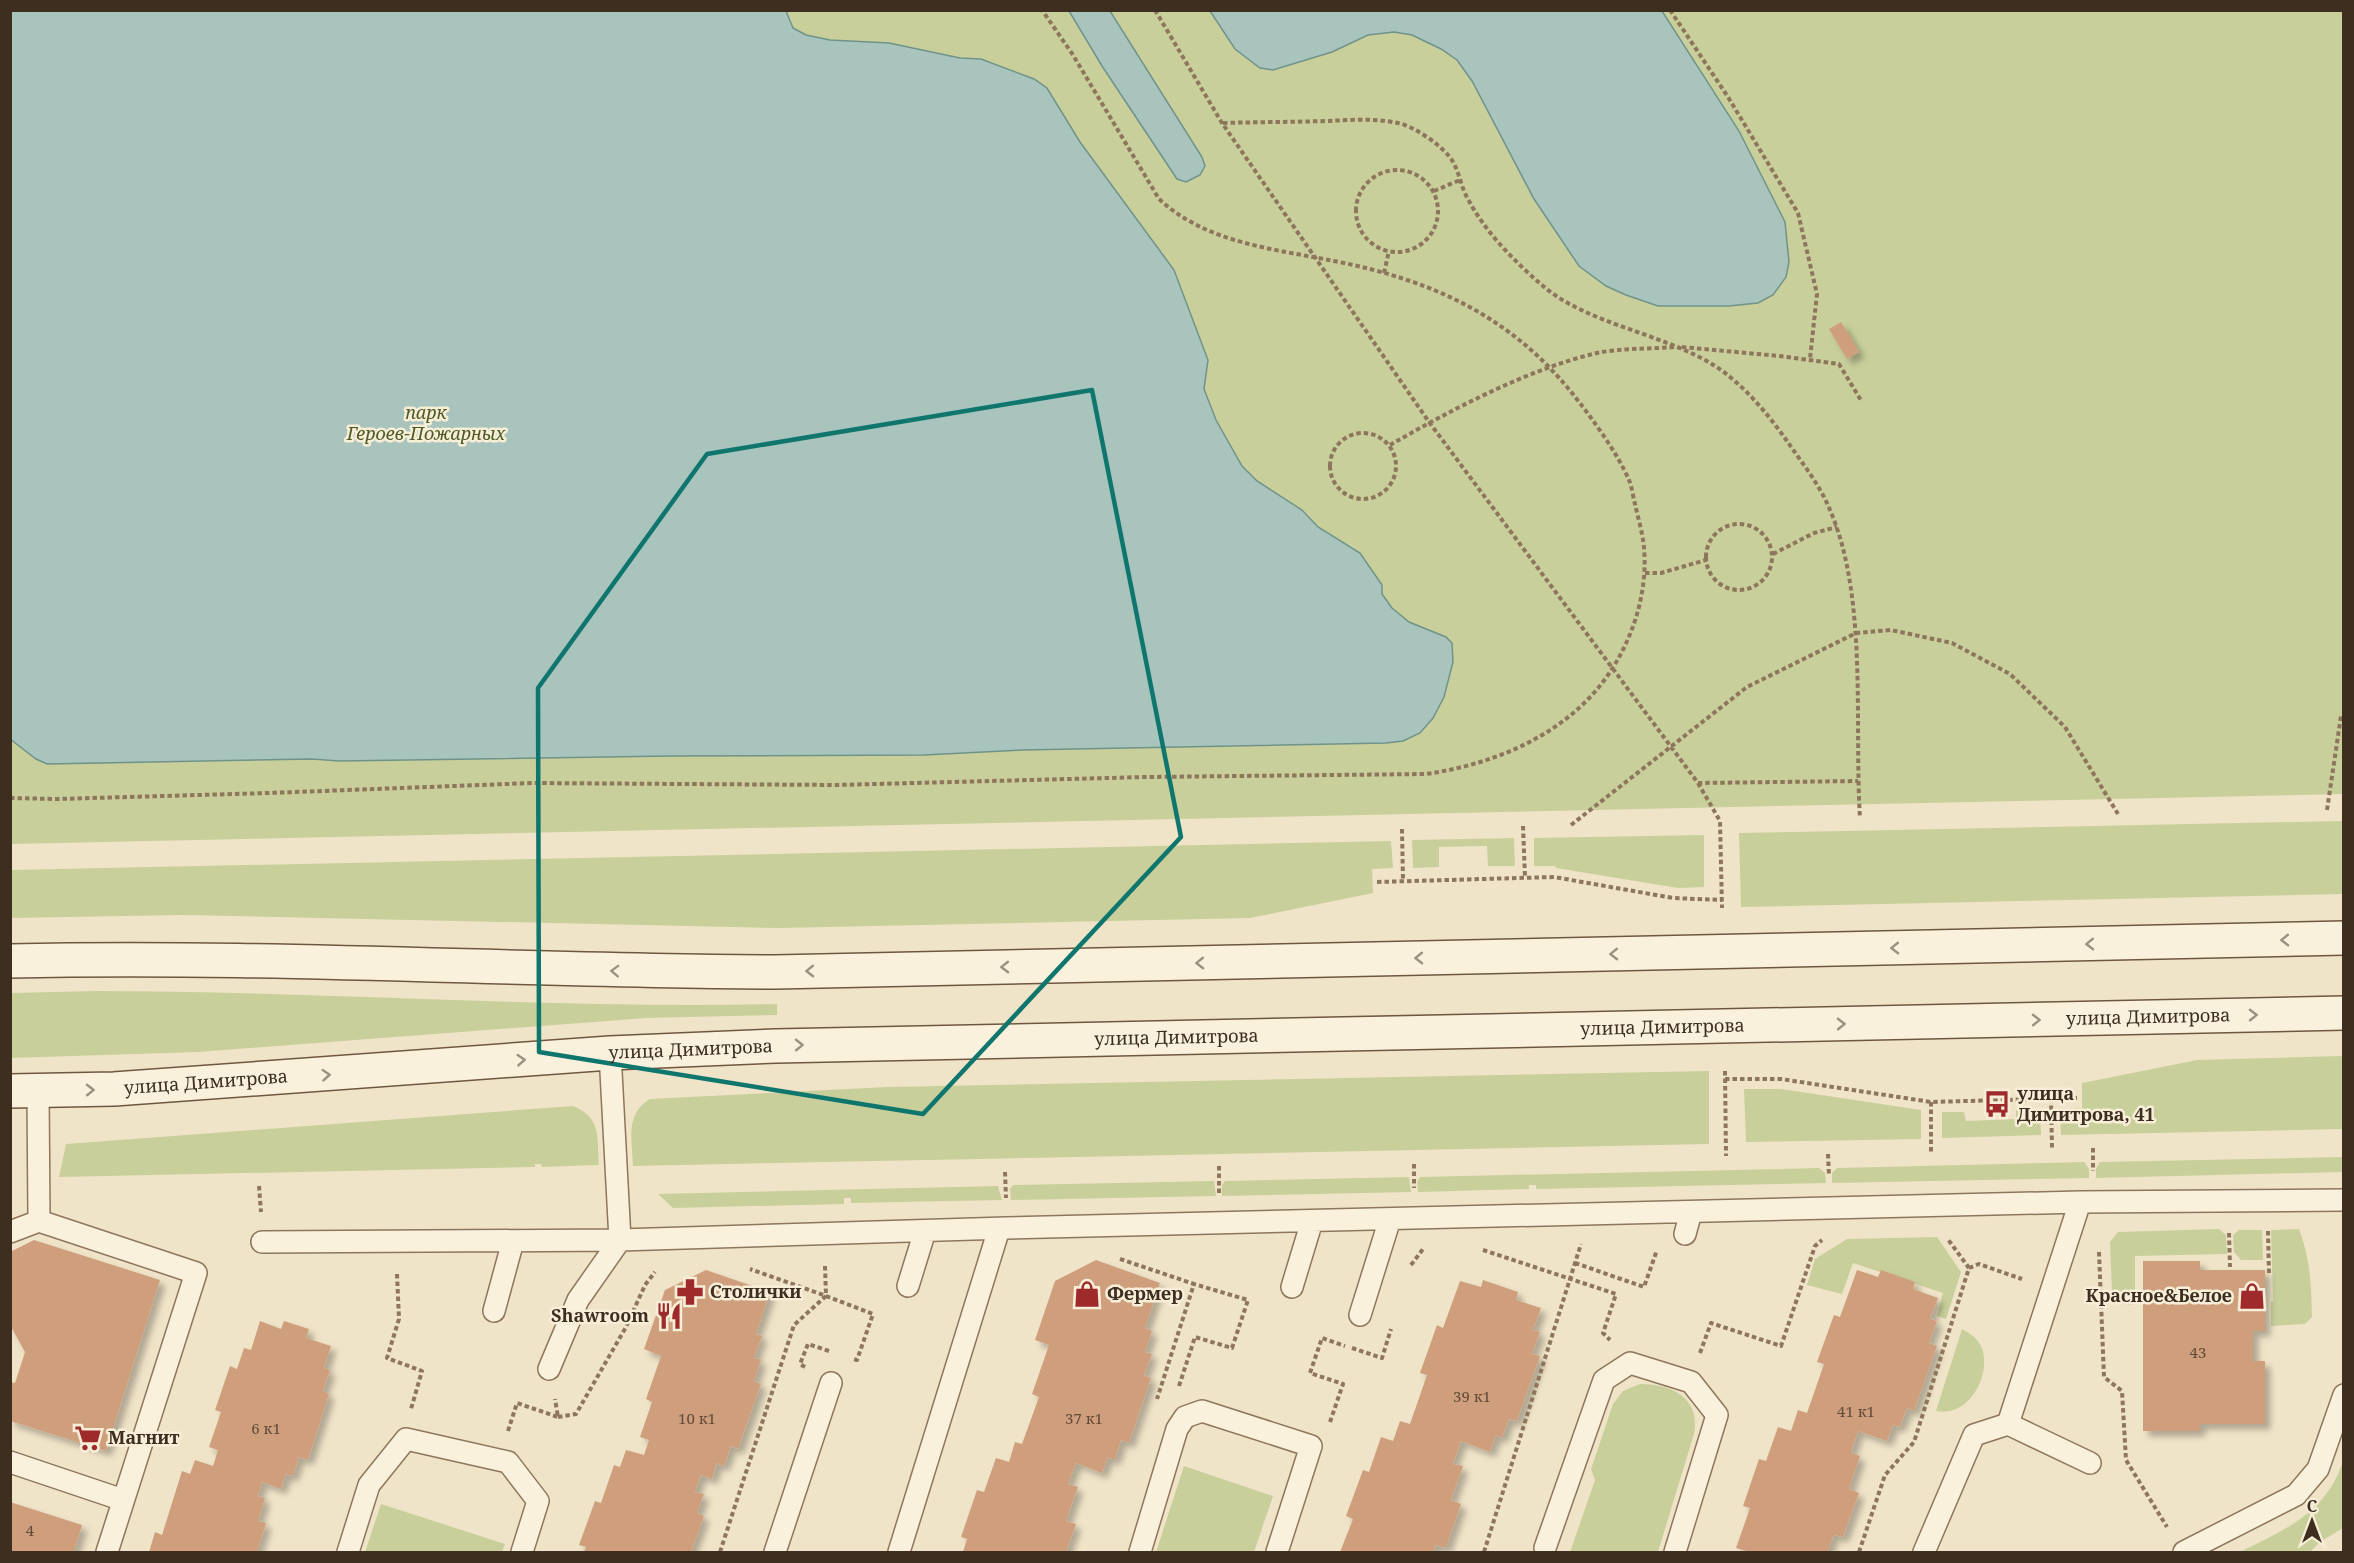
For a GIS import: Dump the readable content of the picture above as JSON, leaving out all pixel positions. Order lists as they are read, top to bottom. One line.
{"streets":{"street":["улица Димитрова"]},"parks":["парк Героев-Пожарных"],"places":{"bus stop":["улица Димитрова, 41"],"pharmacy":["Столички"],"shop":["Фермер","Красное&Белое"],"restaurant":["Shawroom"],"supermarket":["Магнит"]},"house_numbers":["43","39 к1","41 к1","10 к1","37 к1","6 к1","4"],"north":"top"}
